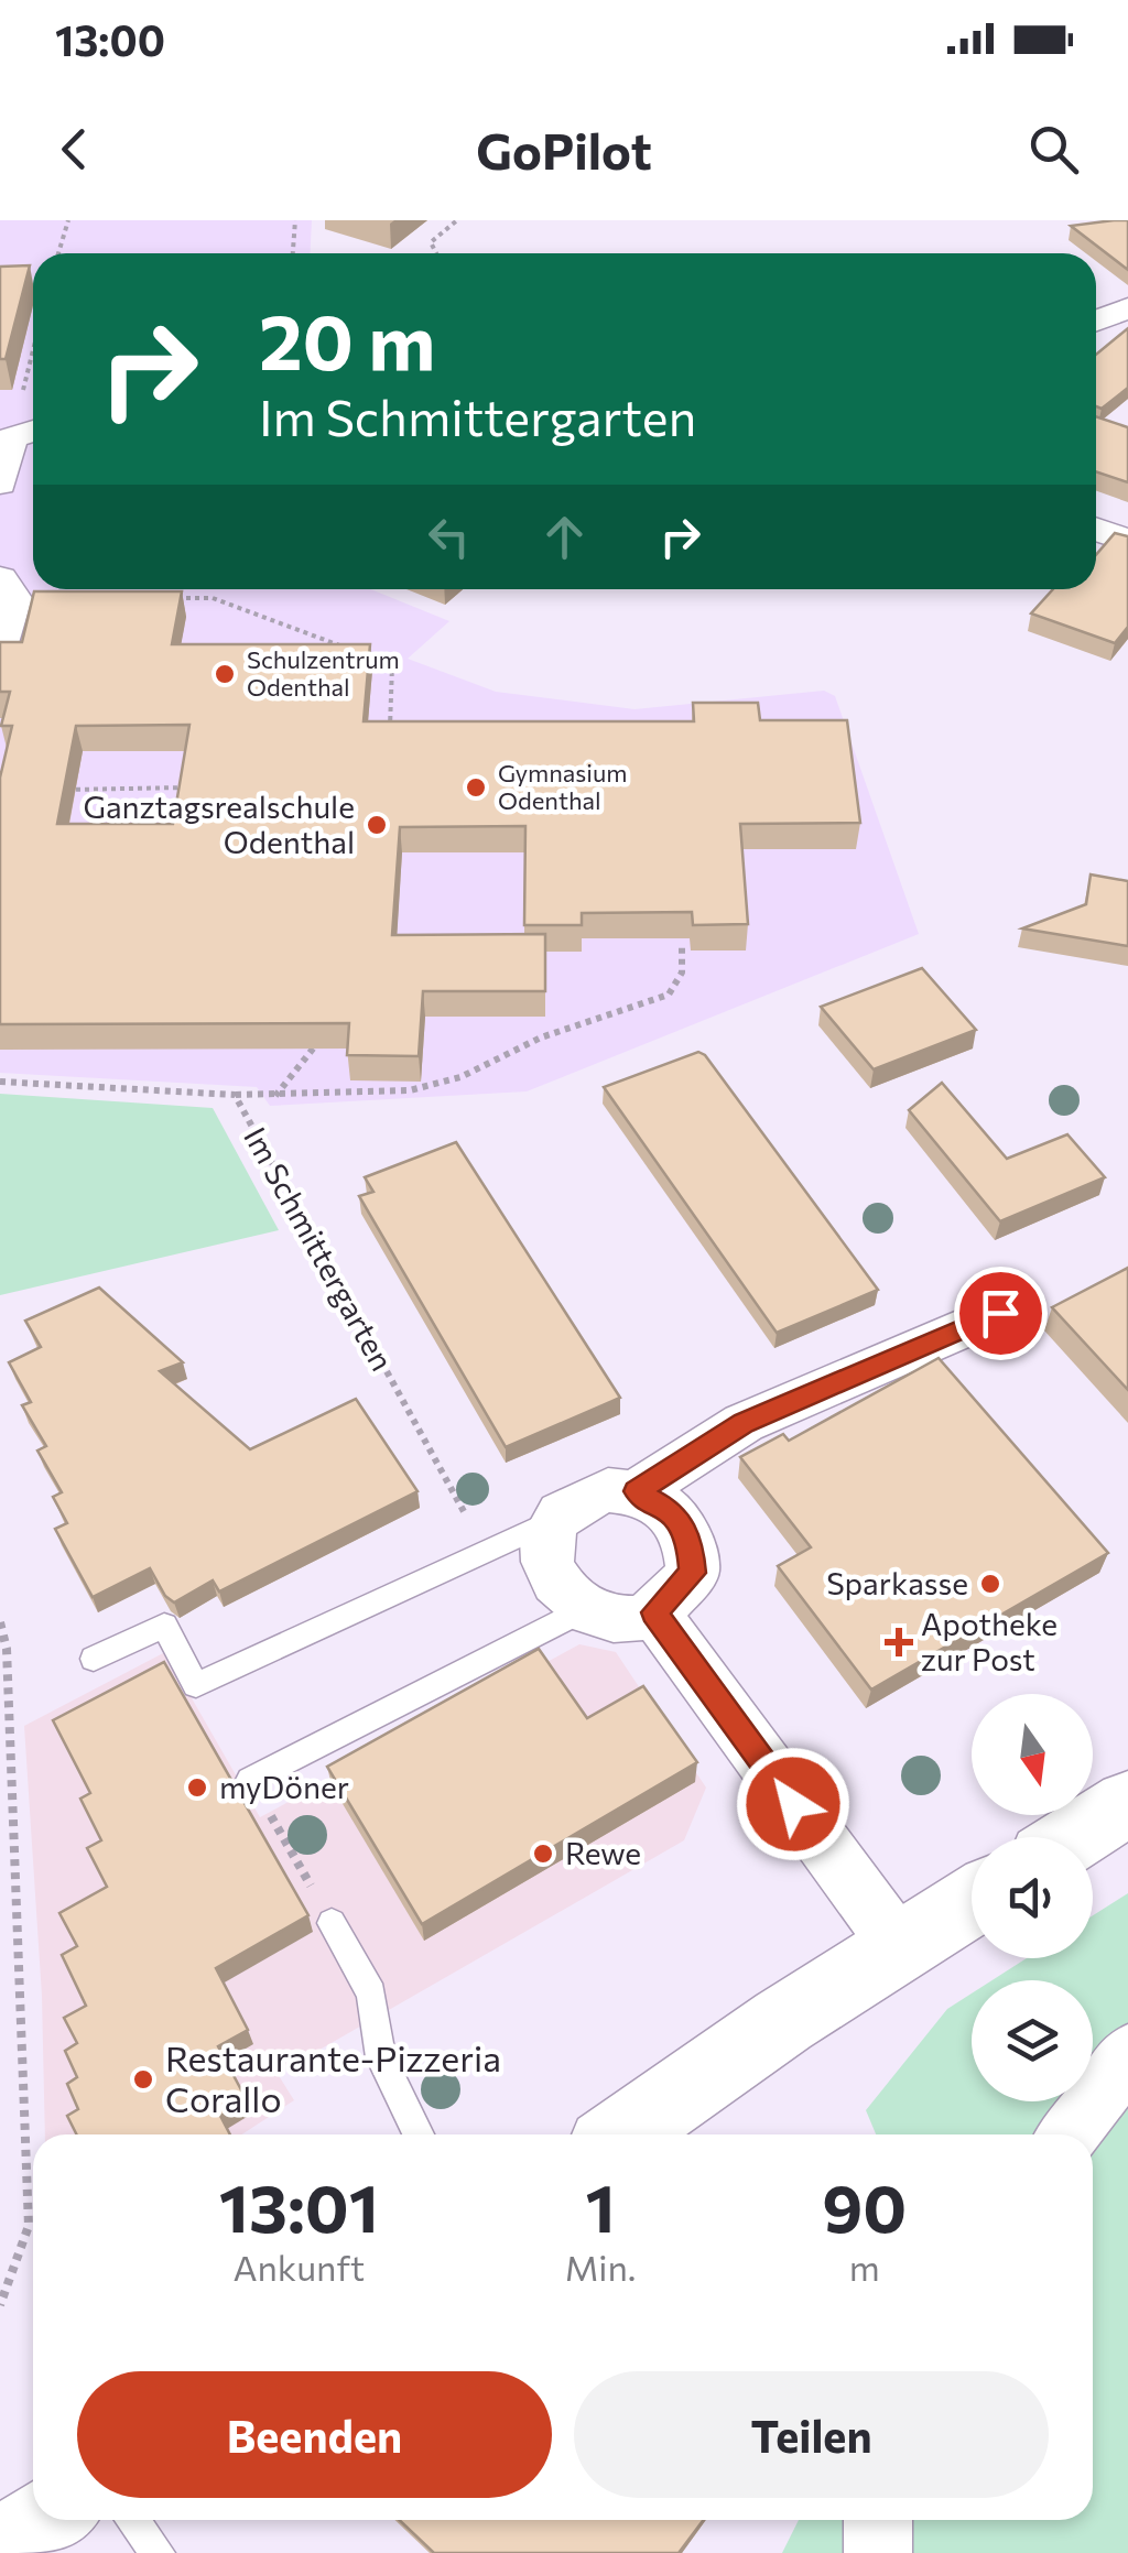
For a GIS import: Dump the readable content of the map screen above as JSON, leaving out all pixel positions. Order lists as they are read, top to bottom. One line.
{"streets":{"path":["Im Schmittergarten"]},"places":{"other":["Schulzentrum Odenthal","Gymnasium Odenthal","Ganztagsrealschule Odenthal","Sparkasse","myDöner","Rewe","Restaurante-Pizzeria Corallo"],"health":["Apotheke zur Post"]},"north":"bottom","page":{"status":"13:00","header":"GoPilot","turn":["20 m","Im Schmittergarten"],"eta":["13:01","Ankunft","1","Min.","90","m"],"buttons":["Beenden","Teilen"]}}
